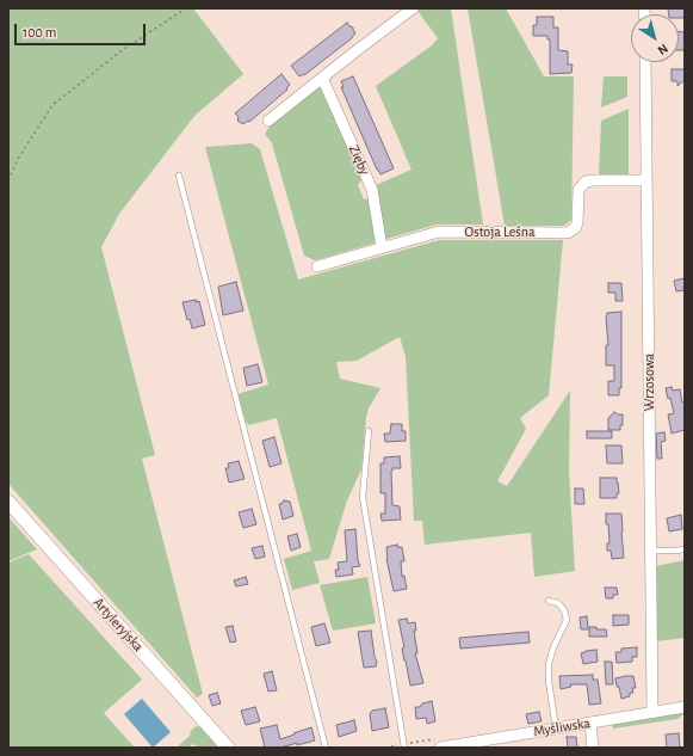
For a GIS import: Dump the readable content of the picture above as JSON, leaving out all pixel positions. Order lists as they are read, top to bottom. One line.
{"streets":{"street":["Zięby","Ostoja Leśna","Wrzosowa","Artyleryjska","Myśliwska"]},"crossings":[["Zięby","Ostoja Leśna"],["Ostoja Leśna","Wrzosowa"],["Wrzosowa","Myśliwska"]],"scale_bar":"100 m","north":"bottom right"}
